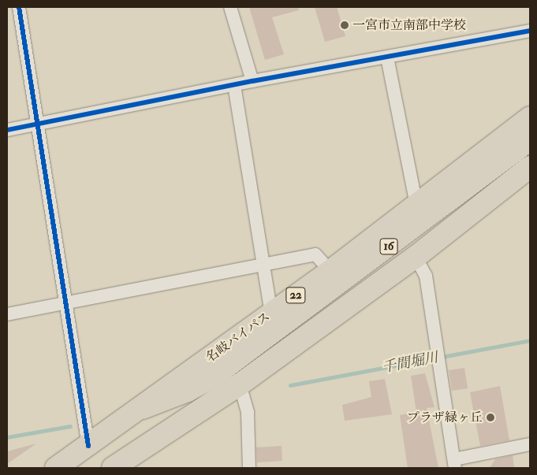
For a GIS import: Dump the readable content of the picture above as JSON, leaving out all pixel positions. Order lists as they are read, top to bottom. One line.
{"streets":{"highway":["16","22","名岐バイパス"]},"crossings":[["16","名岐バイパス"]],"water":["千間堀川"],"places":["一宮市立南部中学校","プラザ緑ヶ丘"]}
